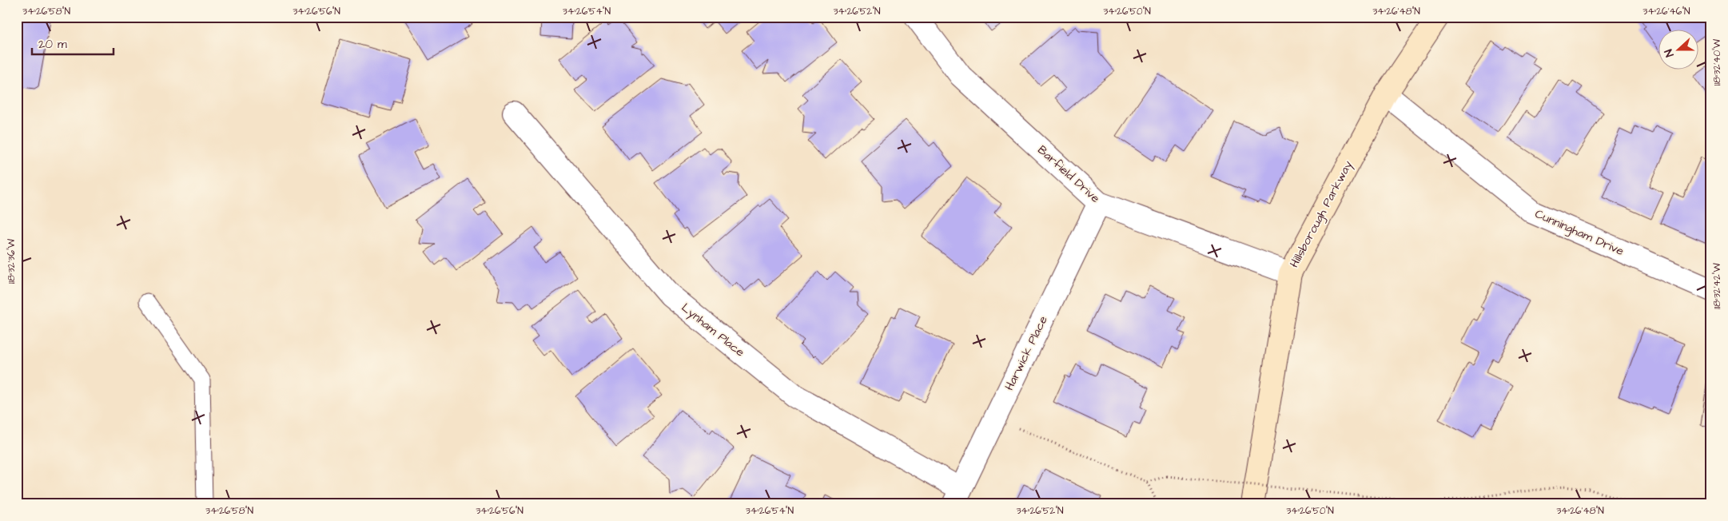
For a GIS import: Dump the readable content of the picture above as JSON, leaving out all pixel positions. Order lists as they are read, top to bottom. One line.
{"streets":{"street":["Barfield Drive","Hillsborough Parkway","Cunningham Drive","Lynham Place","Harwick Place"]},"crossings":[["Barfield Drive","Hillsborough Parkway"],["Barfield Drive","Harwick Place"],["Hillsborough Parkway","Cunningham Drive"],["Lynham Place","Harwick Place"]],"scale_bar":"20 m","north":"left","coordinates":["34°26'58\"N","34°26'56\"N","34°26'54\"N","34°26'52\"N","34°26'50\"N","34°26'48\"N","34°26'46\"N","118°32'40\"W","118°32'36\"W","118°32'42\"W"]}
